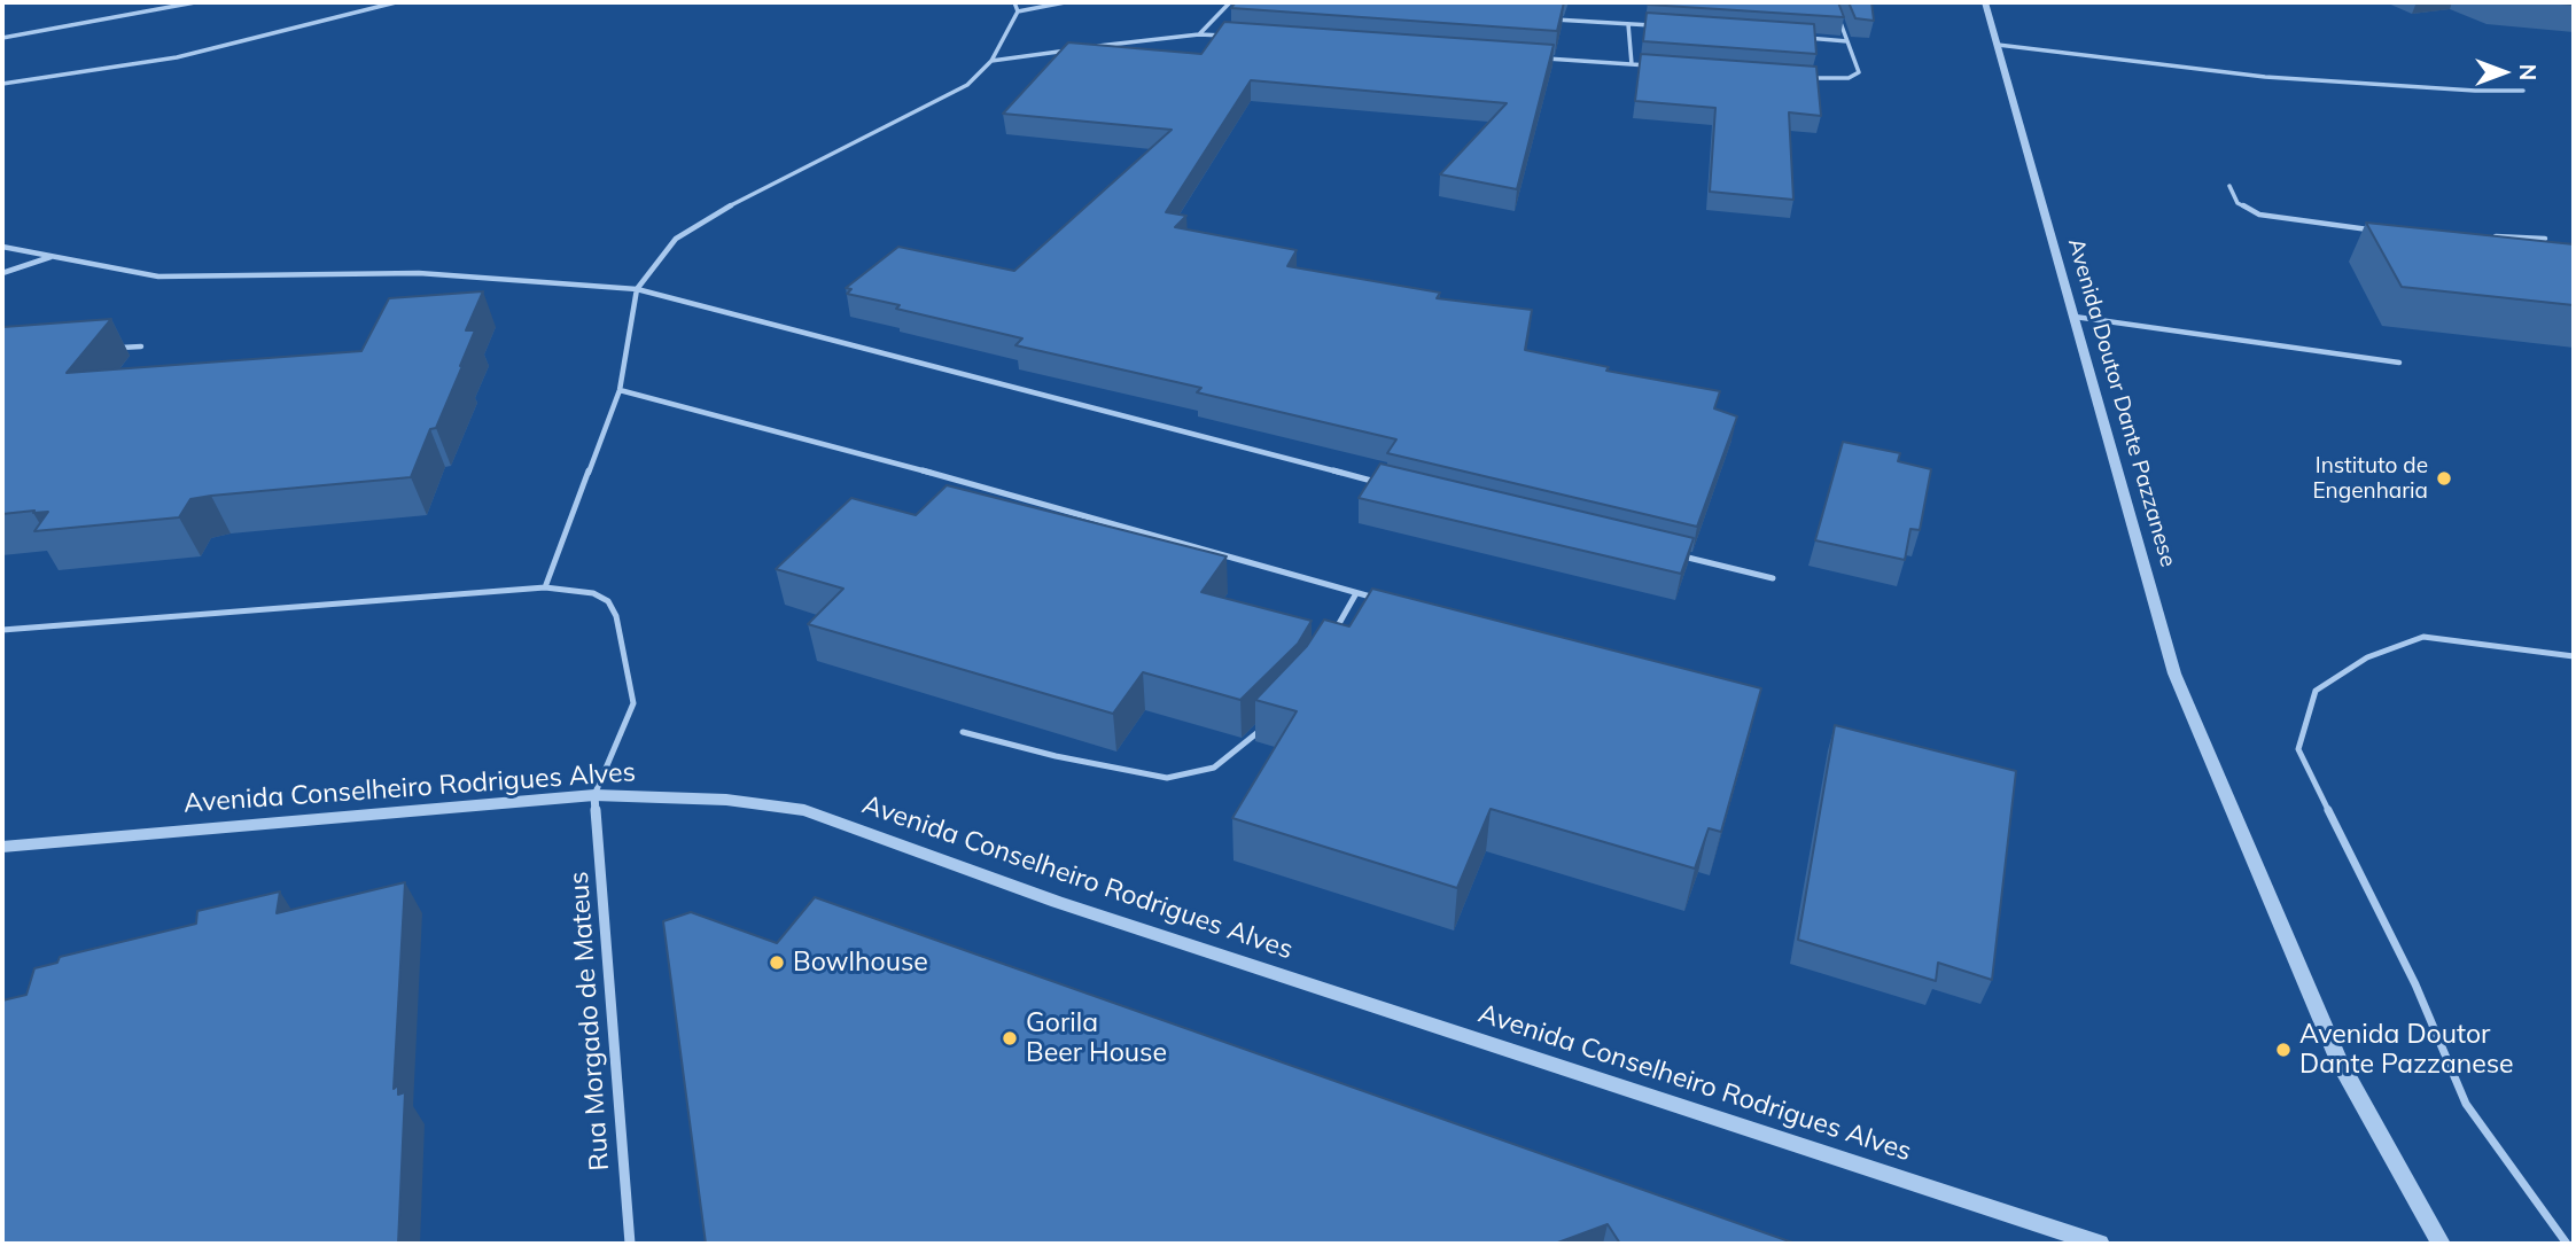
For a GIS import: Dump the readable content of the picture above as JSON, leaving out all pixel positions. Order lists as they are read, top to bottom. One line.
{"streets":{"street":["Avenida Doutor Dante Pazzanese","Avenida Conselheiro Rodrigues Alves","Rua Morgado de Mateus"]},"crossings":[["Avenida Conselheiro Rodrigues Alves","Rua Morgado de Mateus"]],"places":["Instituto de Engenharia","Bowlhouse","Gorila Beer House","Avenida Doutor Dante Pazzanese"],"north":"right"}
